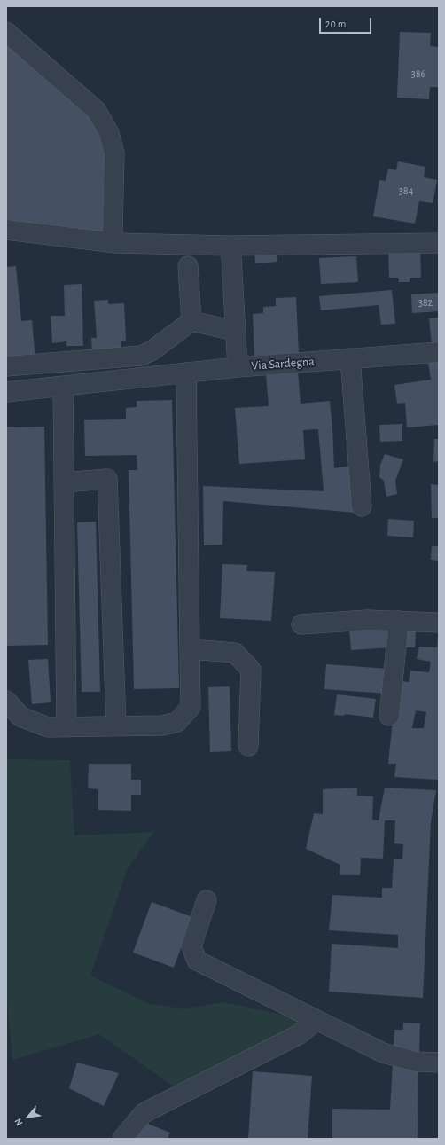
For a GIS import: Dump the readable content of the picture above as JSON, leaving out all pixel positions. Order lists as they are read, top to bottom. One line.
{"streets":{"street":["Via Sardegna"]},"house_numbers":["386","384","382"],"scale_bar":"20 m","north":"bottom left"}
